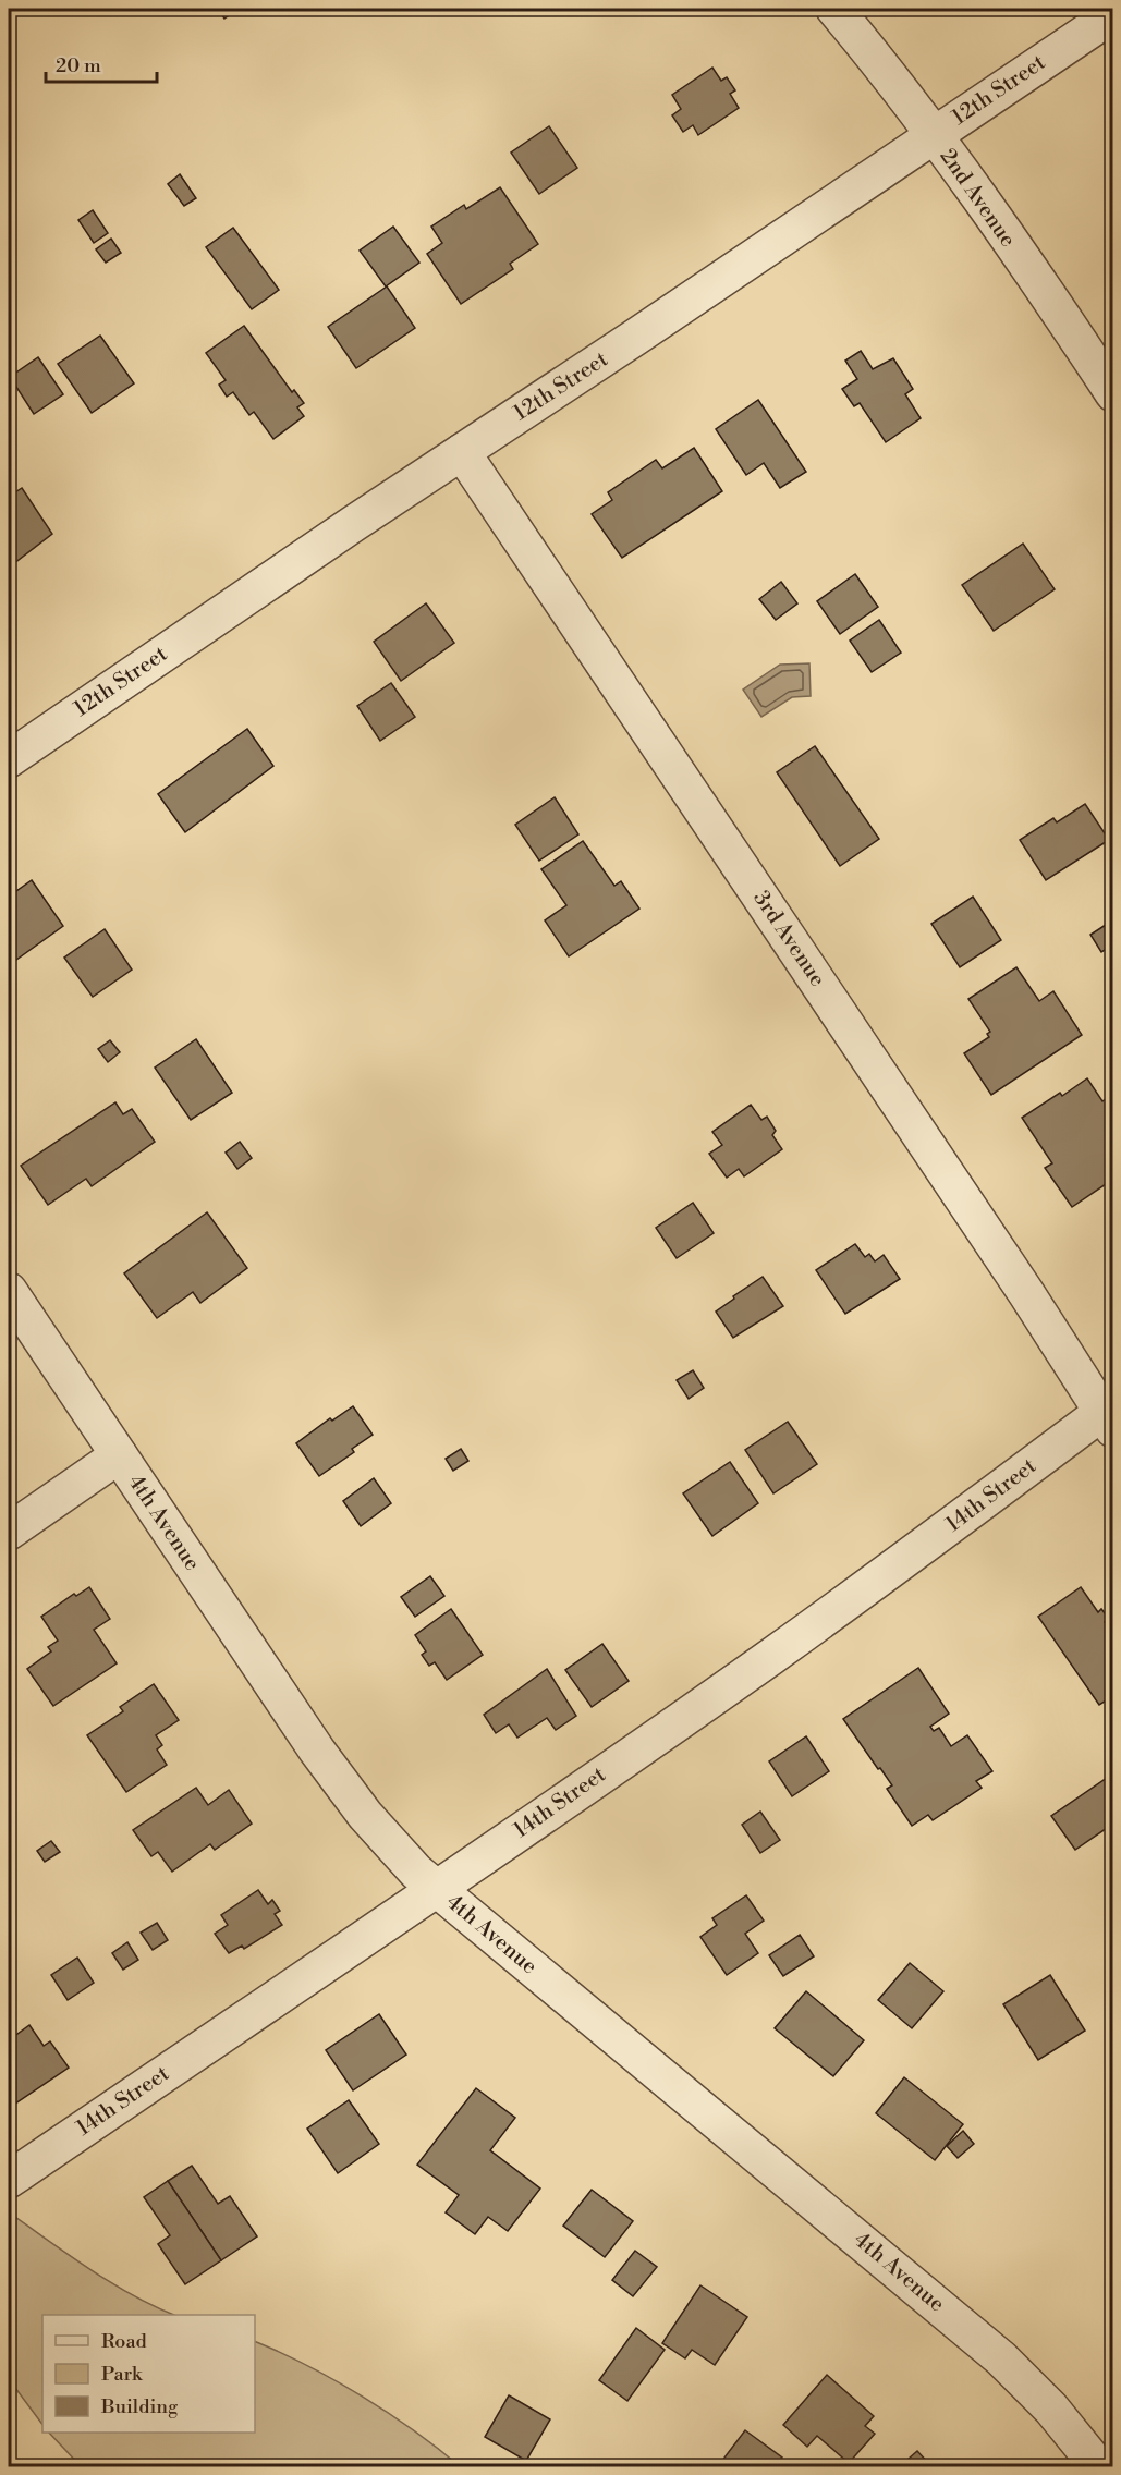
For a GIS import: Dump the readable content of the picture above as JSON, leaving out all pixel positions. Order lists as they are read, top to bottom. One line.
{"streets":{"street":["12th Street","2nd Avenue","3rd Avenue","14th Street","4th Avenue"]},"crossings":[["12th Street","2nd Avenue"],["12th Street","3rd Avenue"],["3rd Avenue","14th Street"],["14th Street","4th Avenue"]],"legend":["Road","Park","Building"],"scale_bar":"20 m"}
